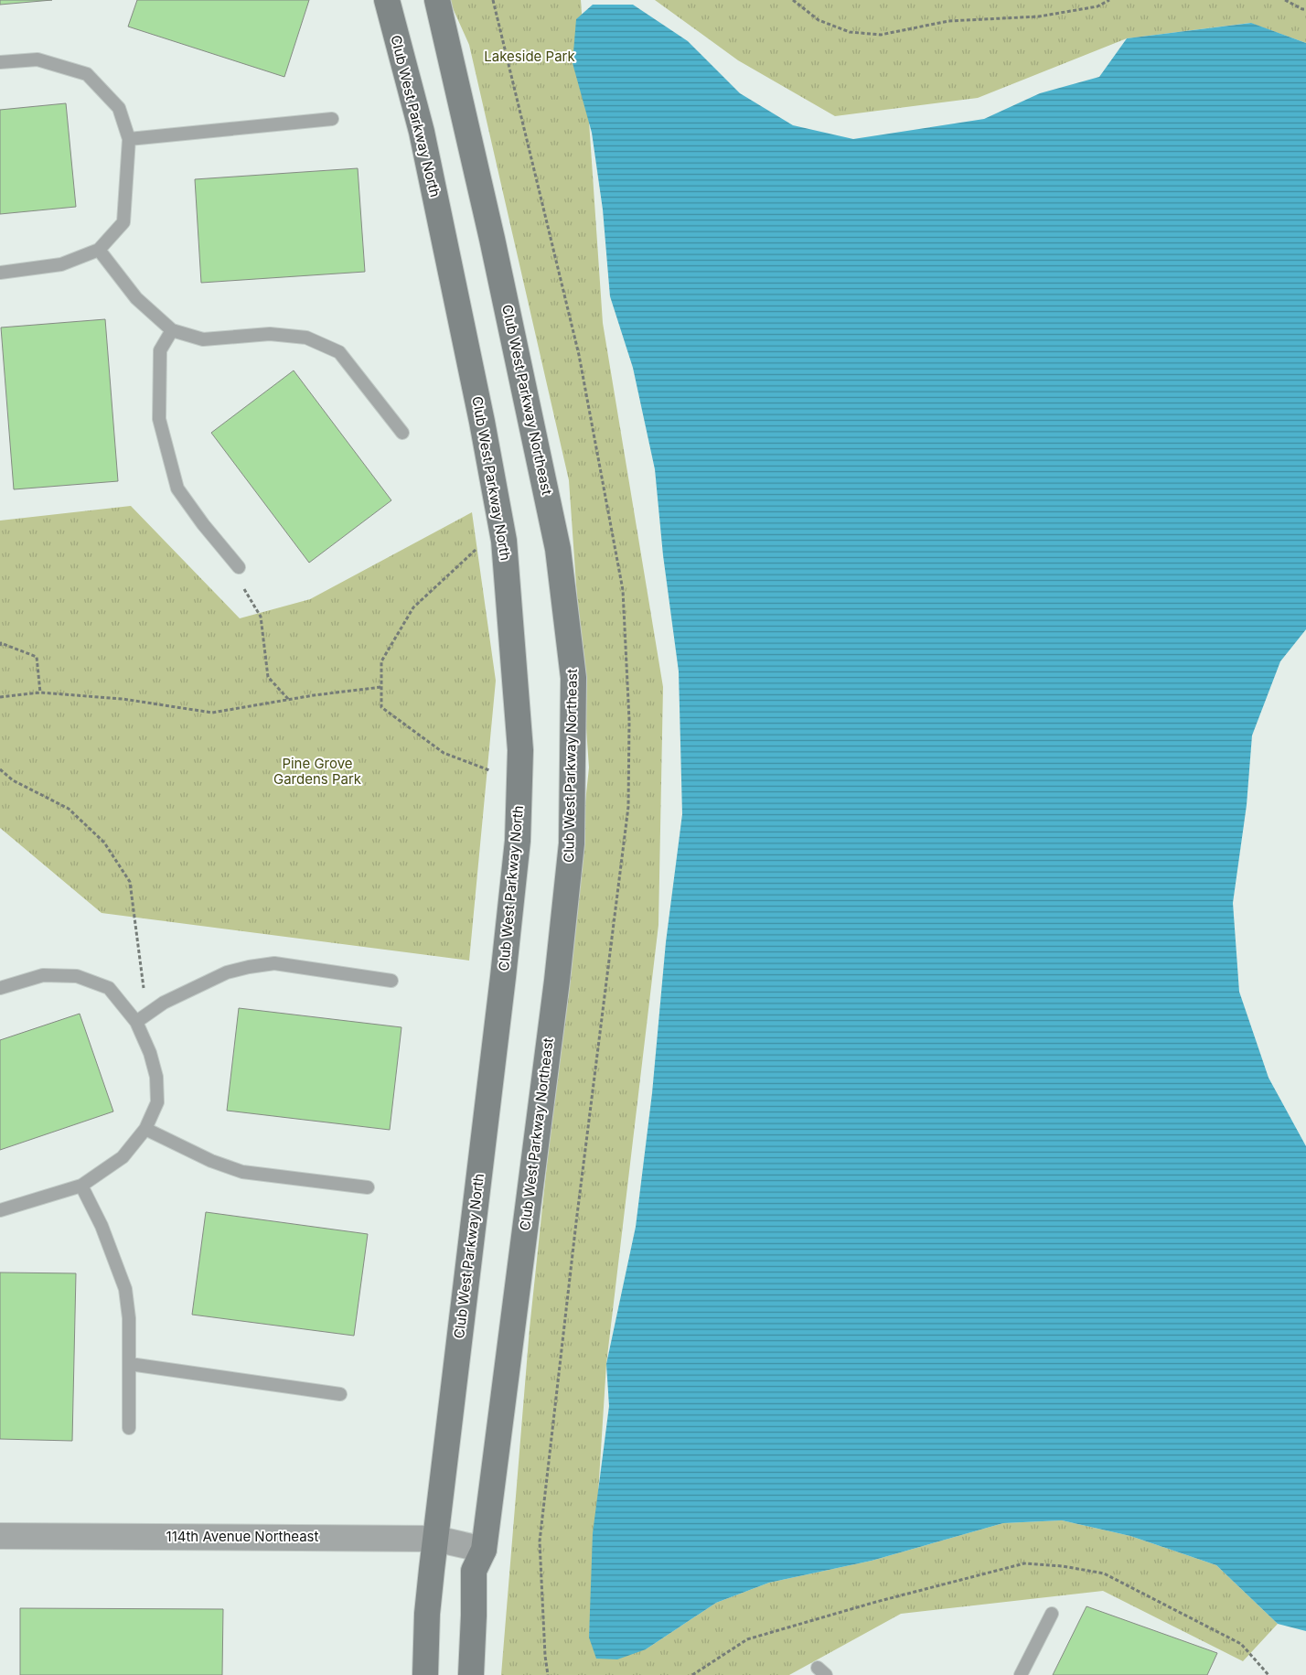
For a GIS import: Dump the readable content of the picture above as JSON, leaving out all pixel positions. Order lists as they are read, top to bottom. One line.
{"streets":{"street":["Club West Parkway North","Club West Parkway Northeast","114th Avenue Northeast"]},"crossings":[["Club West Parkway North","114th Avenue Northeast"],["Club West Parkway Northeast","114th Avenue Northeast"]],"parks":["Lakeside Park","Pine Grove Gardens Park"]}
